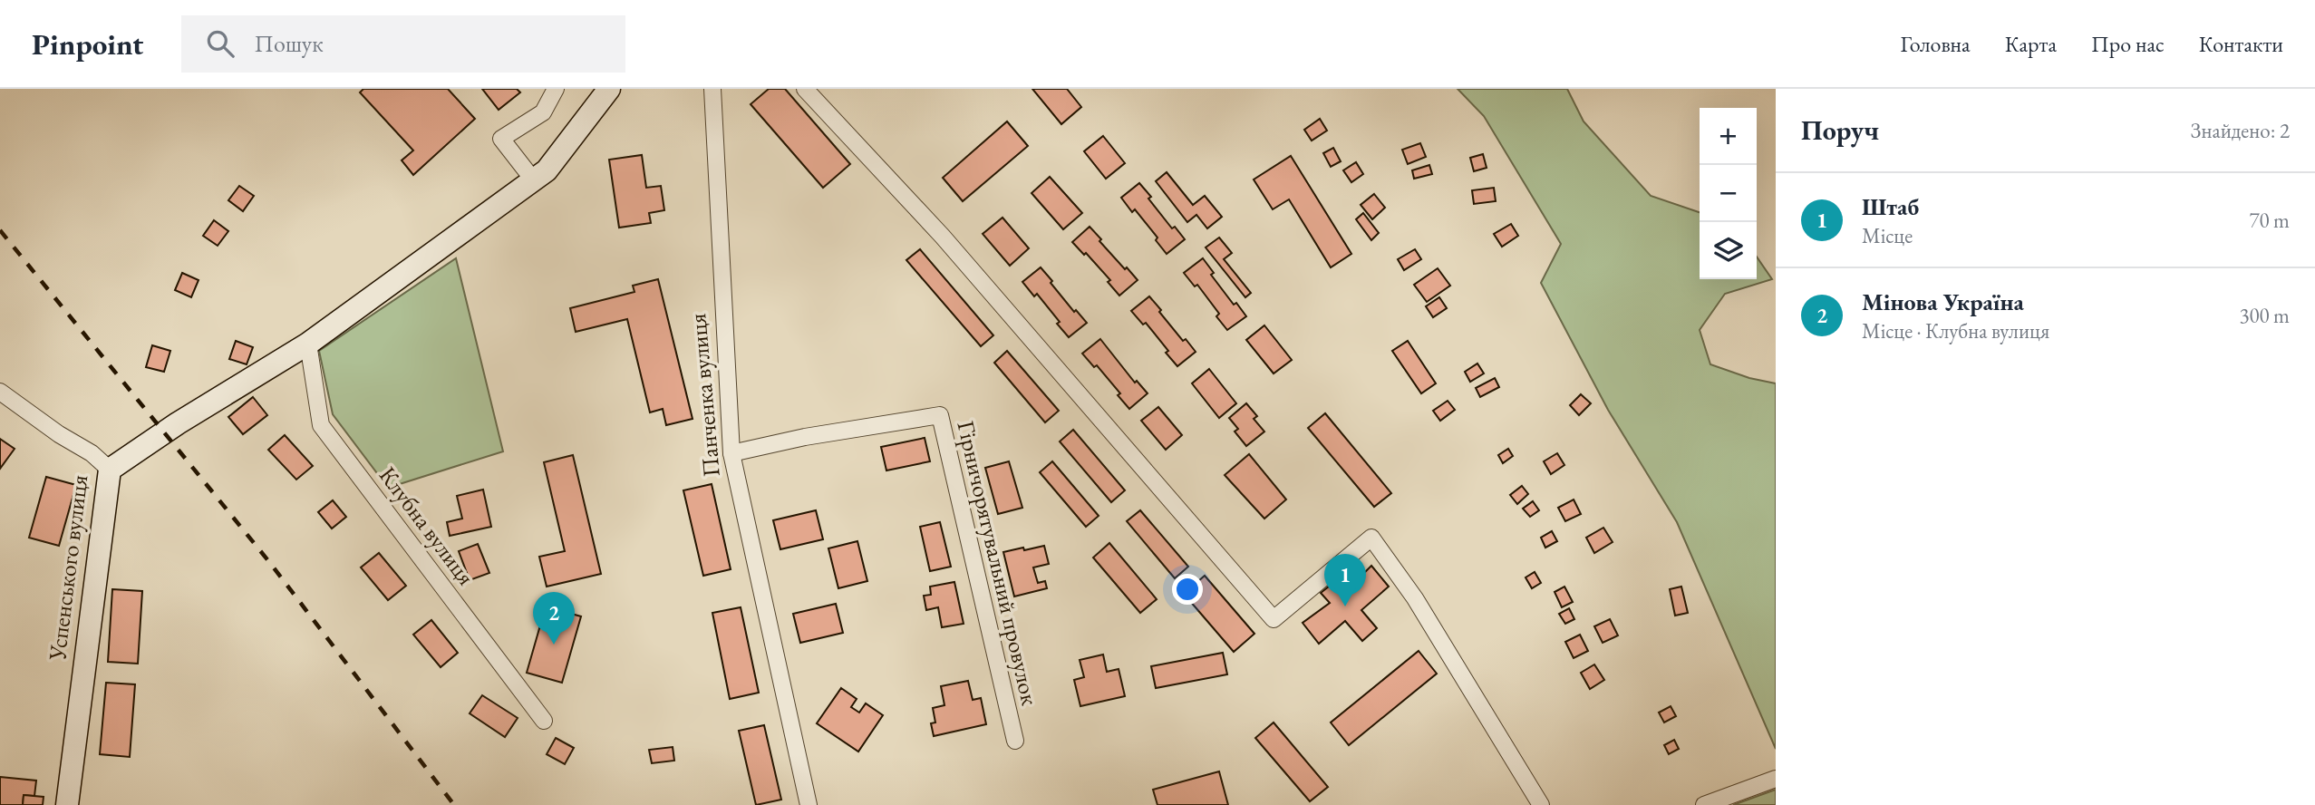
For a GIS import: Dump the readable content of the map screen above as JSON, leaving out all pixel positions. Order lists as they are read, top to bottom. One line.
{"streets":{"street":["Панченка вулиця","Клубна вулиця","Гірничорятувальний провулок","Успенського вулиця"]},"crossings":[["Панченка вулиця","Гірничорятувальний провулок"]],"page":{"header":"Pinpoint","search":"Пошук","nav":["Головна","Карта","Про нас","Контакти"],"heading":["Поруч","Знайдено: 2"],"map_buttons":["+","−"],"list":[{"mark":"1","name":"Штаб","note":"Місце","value":"70 m"},{"mark":"2","name":"Мінова Україна","note":"Місце · Клубна вулиця","value":"300 m"}],"pins":["1","2"]}}
